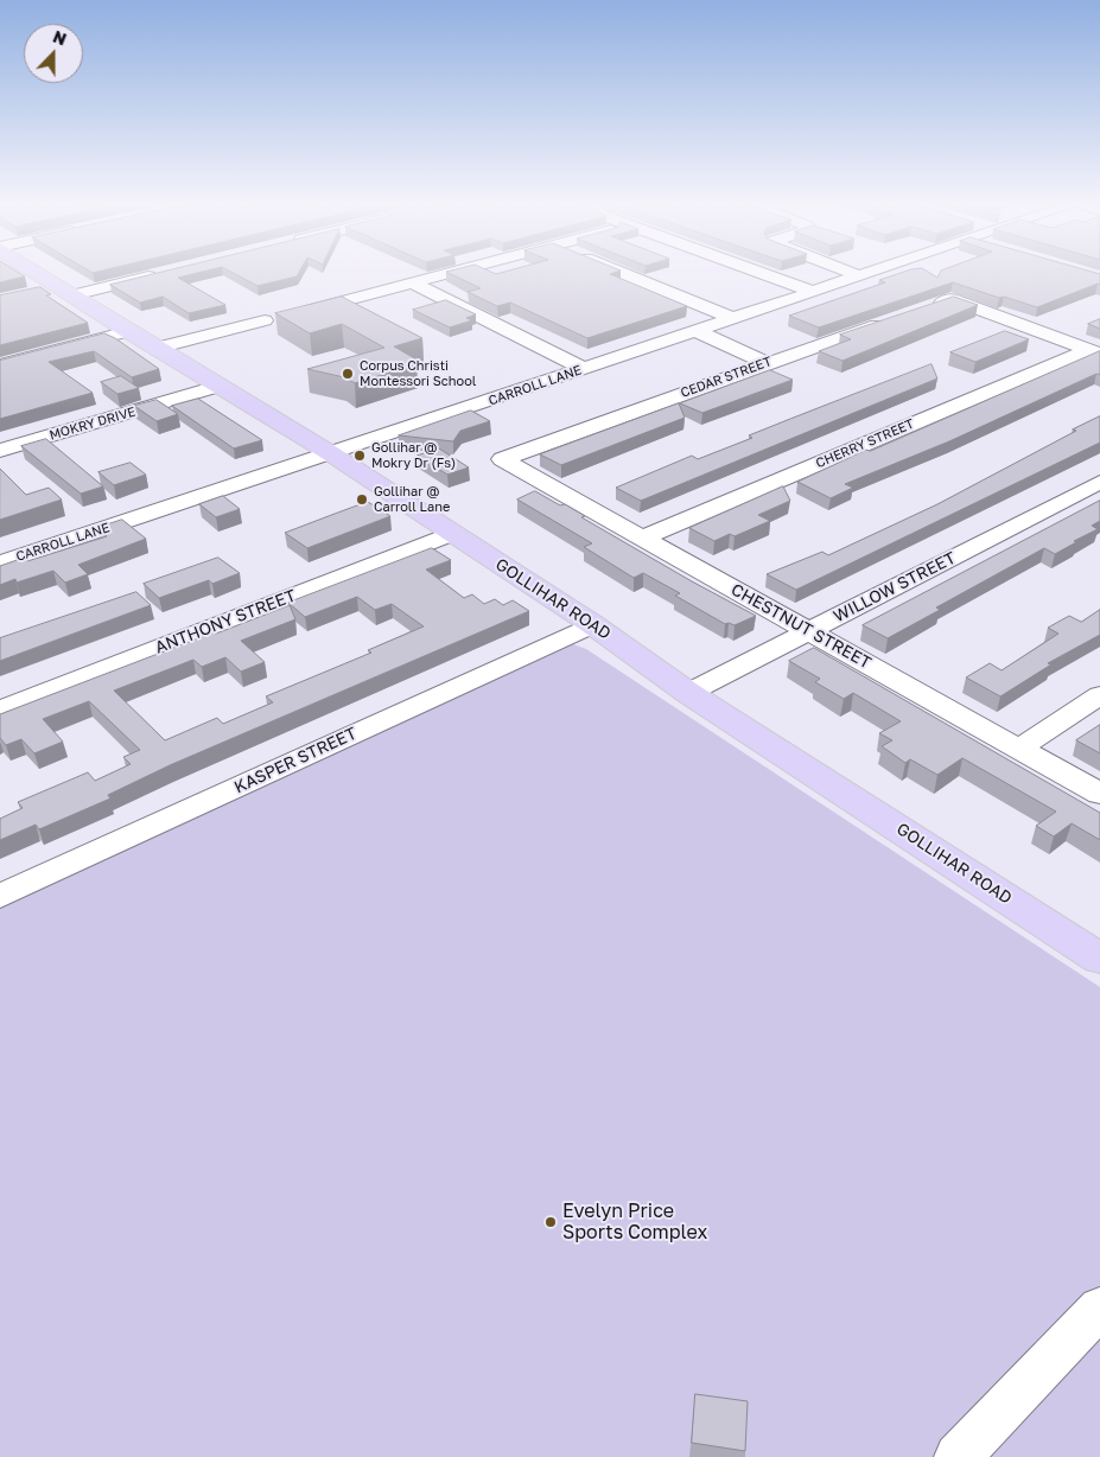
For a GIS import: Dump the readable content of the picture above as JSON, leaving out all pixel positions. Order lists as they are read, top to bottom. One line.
{"streets":{"main road":["GOLLIHAR ROAD"],"street":["CEDAR STREET","CARROLL LANE","MOKRY DRIVE","CHERRY STREET","WILLOW STREET","ANTHONY STREET","CHESTNUT STREET","KASPER STREET"]},"crossings":[["CEDAR STREET","CHESTNUT STREET"],["CARROLL LANE","GOLLIHAR ROAD"],["MOKRY DRIVE","GOLLIHAR ROAD"],["CHERRY STREET","CHESTNUT STREET"],["WILLOW STREET","GOLLIHAR ROAD"],["WILLOW STREET","CHESTNUT STREET"],["GOLLIHAR ROAD","ANTHONY STREET"],["GOLLIHAR ROAD","KASPER STREET"]],"places":["Corpus Christi Montessori School","Gollihar @ Mokry Dr (Fs)","Gollihar @ Carroll Lane","Evelyn Price Sports Complex"],"north":"top"}
